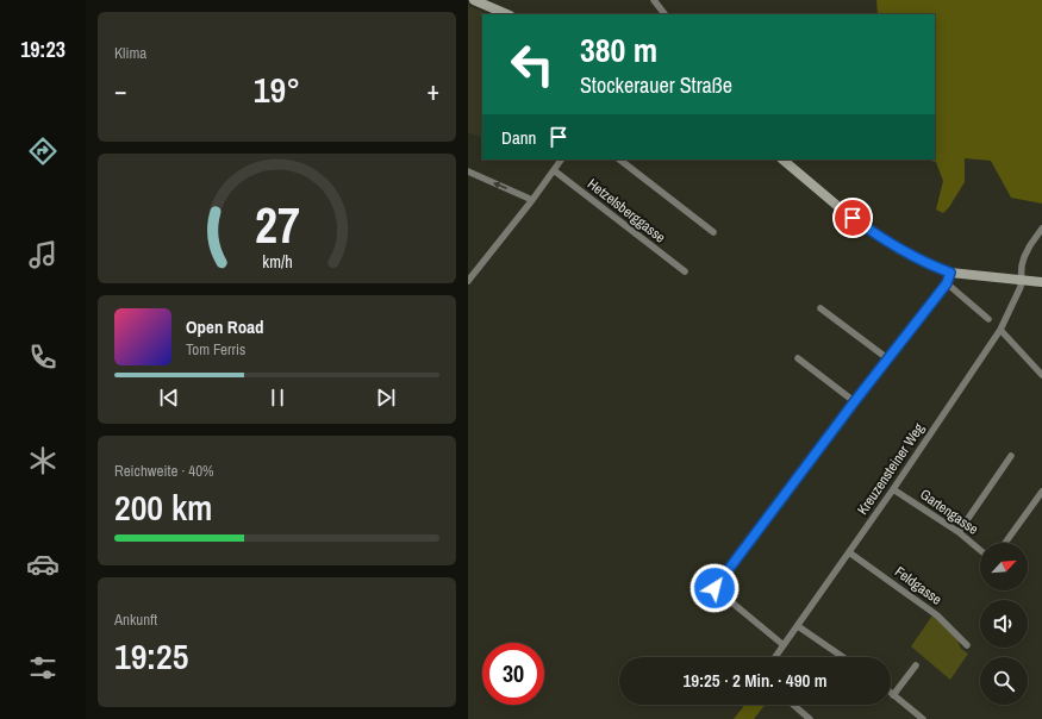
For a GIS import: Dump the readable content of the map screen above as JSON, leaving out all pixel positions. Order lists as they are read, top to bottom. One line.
{"streets":{"street":["Hetzelsberggasse","Kreuzensteiner Weg","Gartengasse","Feldgasse"]},"crossings":[["Kreuzensteiner Weg","Gartengasse"],["Kreuzensteiner Weg","Feldgasse"]],"north":"top right","page":{"tabs":"19:23","tile":["Klima",["Reichweite · 40%","200 km"],["Ankunft","19:25"]],"turn":["380 m","Stockerauer Straße"],"heat":["−","19°","+"],"then":"Dann","song":["Open Road","Tom Ferris"],"limit":"30","trip":"19:25 · 2 Min. · 490 m","gauge":["27","km/h"]}}
